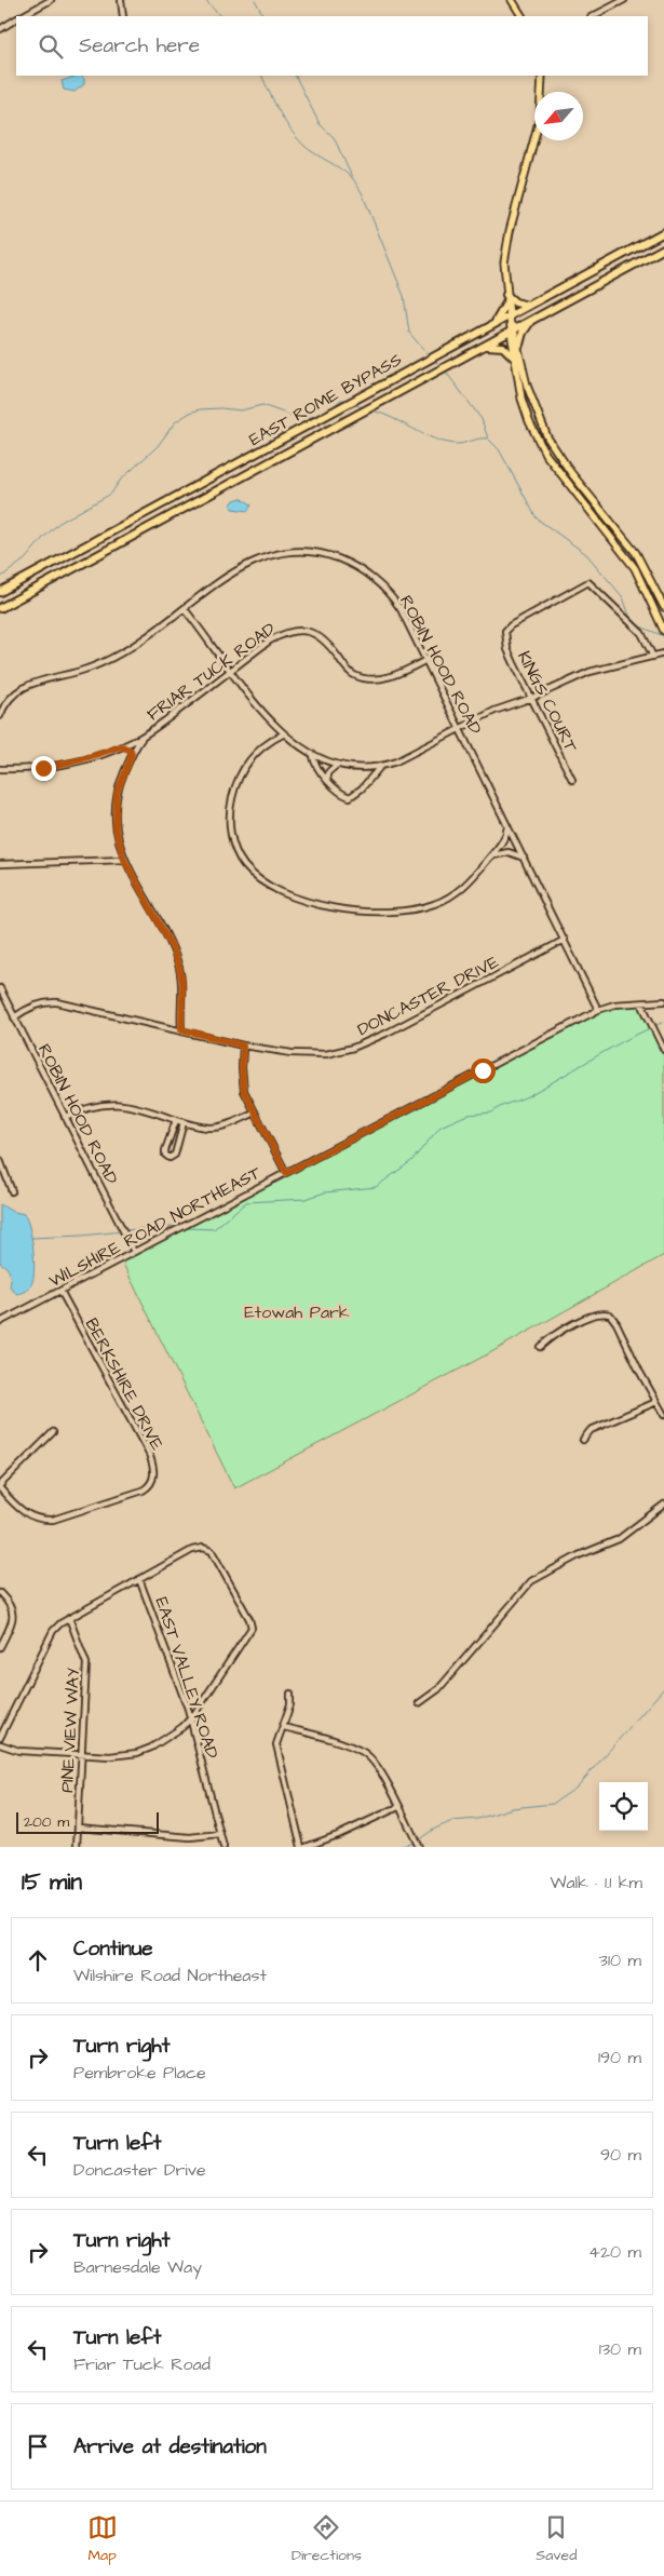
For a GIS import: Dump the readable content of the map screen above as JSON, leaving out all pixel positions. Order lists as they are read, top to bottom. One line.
{"streets":{"highway":["EAST ROME BYPASS"],"street":["ROBIN HOOD ROAD","FRIAR TUCK ROAD","KINGS COURT","DONCASTER DRIVE","WILSHIRE ROAD NORTHEAST","BERKSHIRE DRIVE","EAST VALLEY ROAD","PINE VIEW WAY"]},"crossings":[["ROBIN HOOD ROAD","FRIAR TUCK ROAD"],["ROBIN HOOD ROAD","DONCASTER DRIVE"],["ROBIN HOOD ROAD","WILSHIRE ROAD NORTHEAST"],["WILSHIRE ROAD NORTHEAST","BERKSHIRE DRIVE"]],"parks":["Etowah Park"],"scale_bar":"200 m","north":"bottom left","page":{"search":"Search here","scale":"200 m","heading":["15 min","Walk · 1.1 km"],"list":[["Continue","Wilshire Road Northeast","310 m"],["Turn right","Pembroke Place","190 m"],["Turn left","Doncaster Drive","90 m"],["Turn right","Barnesdale Way","420 m"],["Turn left","Friar Tuck Road","130 m"],"Arrive at destination"],"nav":["Map","Directions","Saved"]}}
